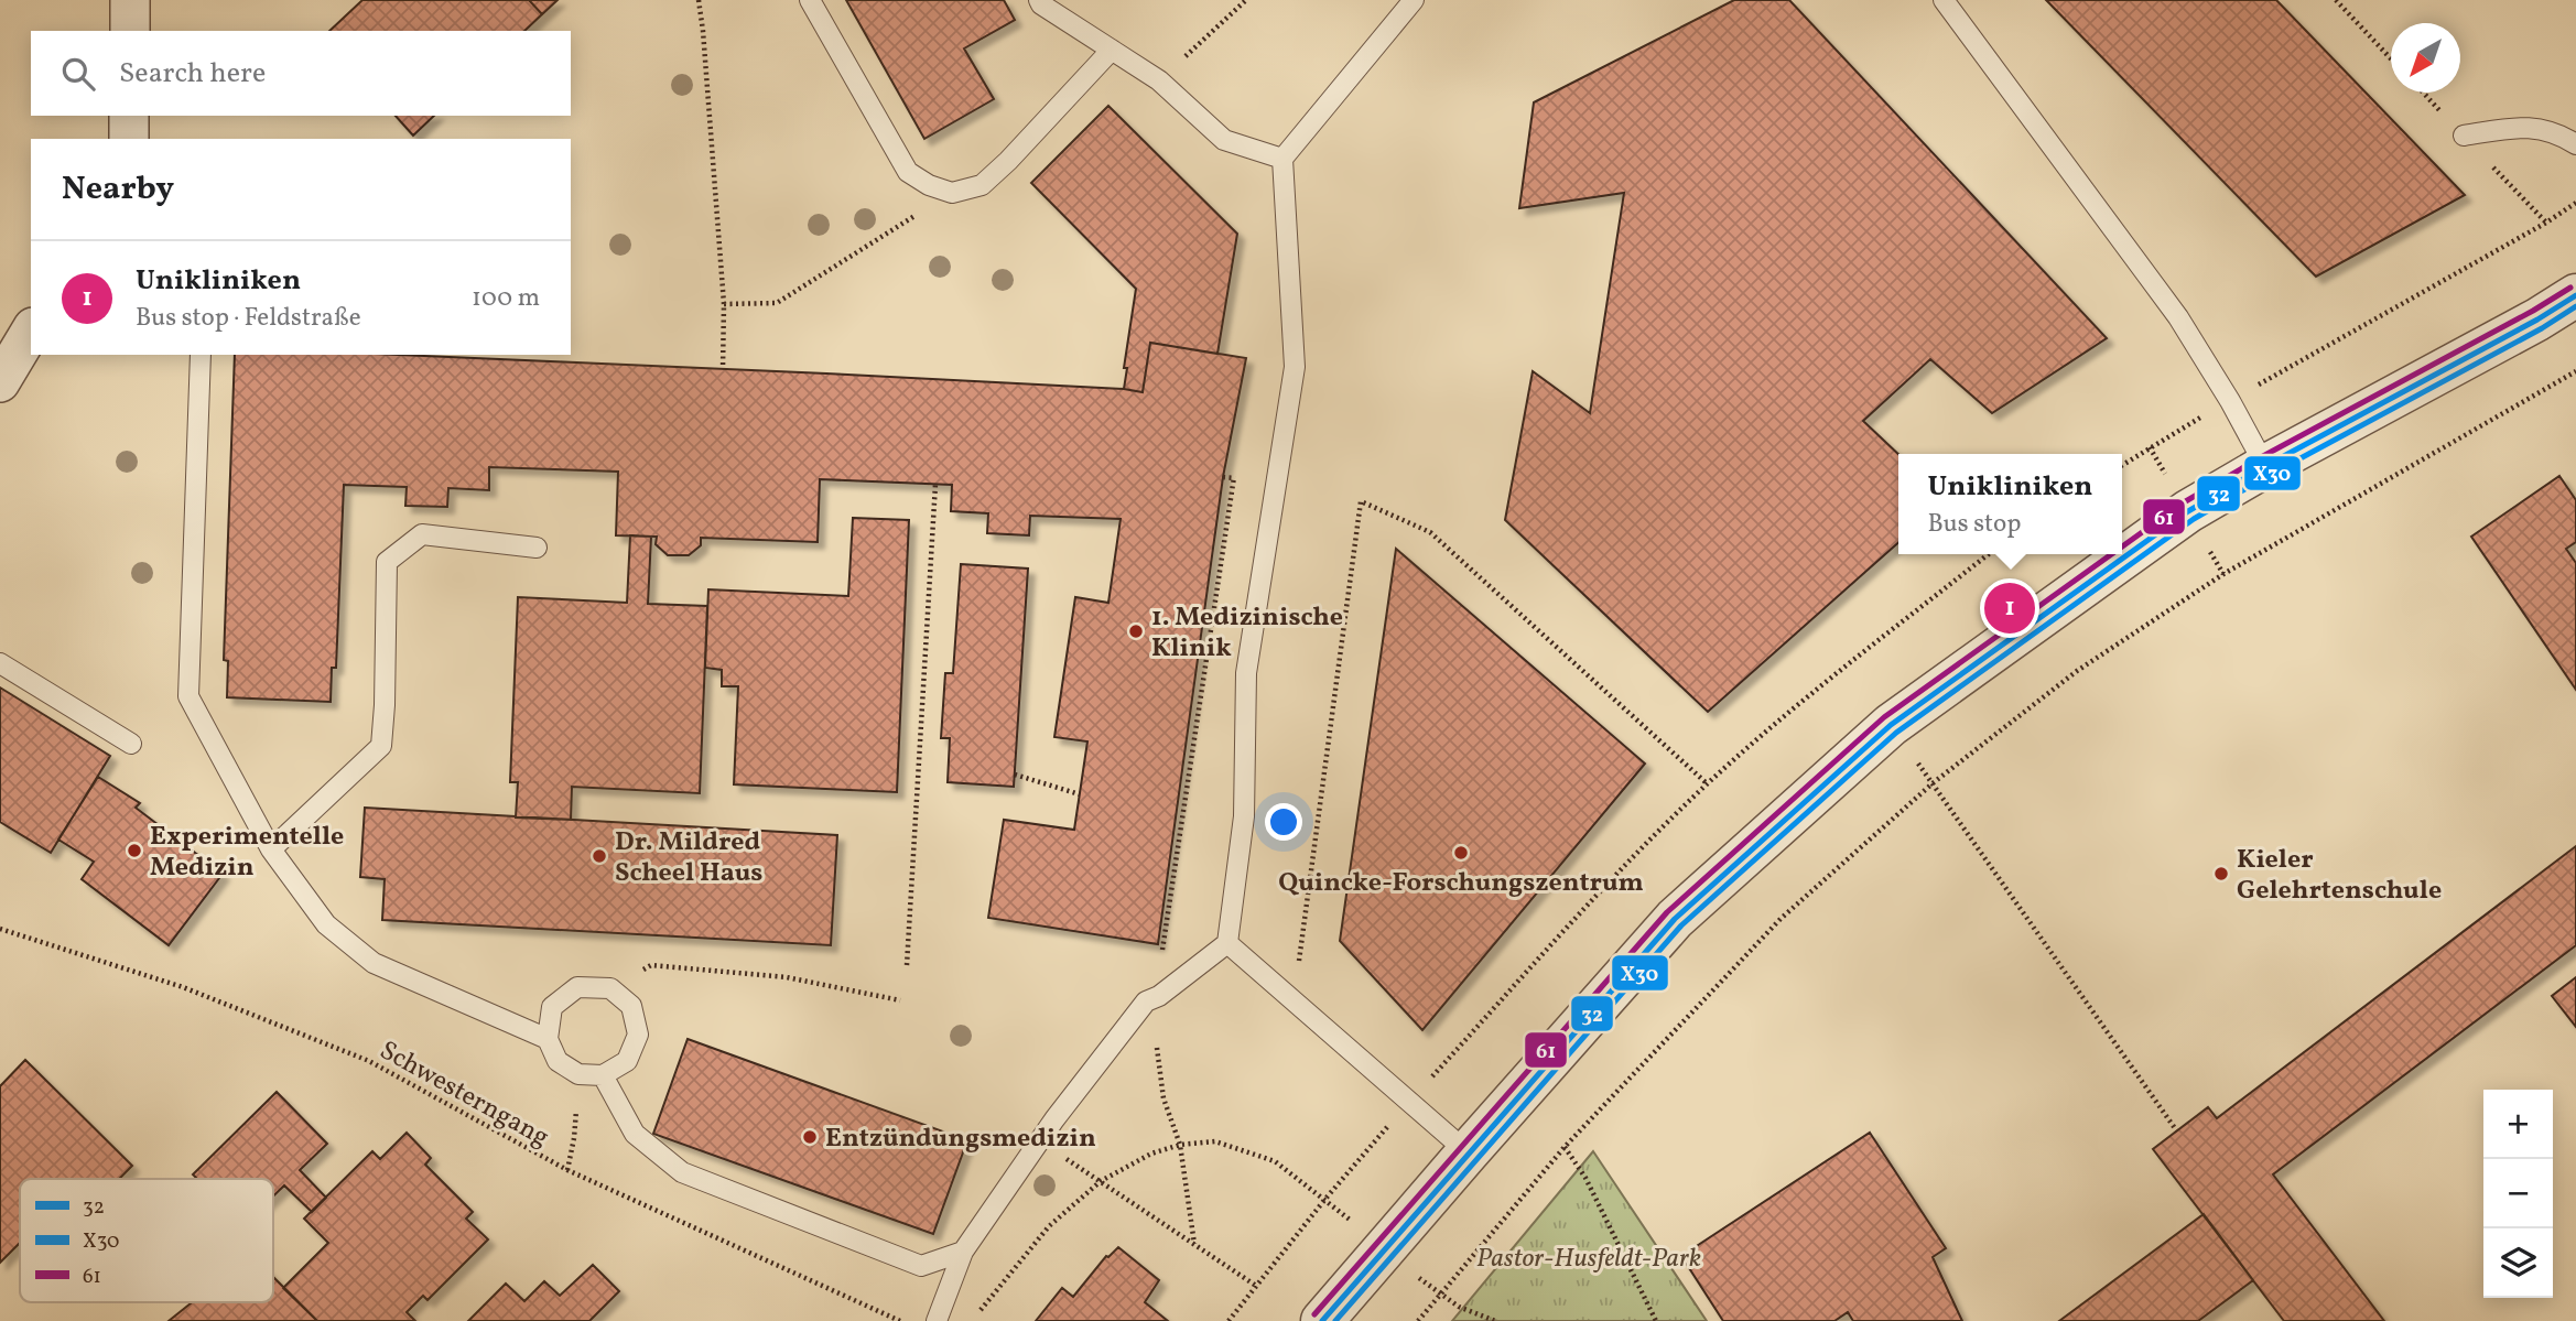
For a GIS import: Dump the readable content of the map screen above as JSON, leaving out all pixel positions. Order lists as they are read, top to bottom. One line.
{"streets":{"path":["Schwesterngang"]},"parks":["Pastor-Husfeldt-Park"],"places":["1. Medizinische Klinik","Experimentelle Medizin","Quincke-Forschungszentrum","Dr. Mildred Scheel Haus","Kieler Gelehrtenschule","Entzündungsmedizin"],"lines":["transit line 61","transit line 32","transit line X30"],"legend":["32","X30","61"],"north":"bottom left","page":{"search":"Search here","heading":"Nearby","list":[{"mark":"1","name":"Unikliniken","note":"Bus stop · Feldstraße","value":"100 m"}],"popup":["Unikliniken","Bus stop"],"pins":"1","map_buttons":["+","−"]}}
